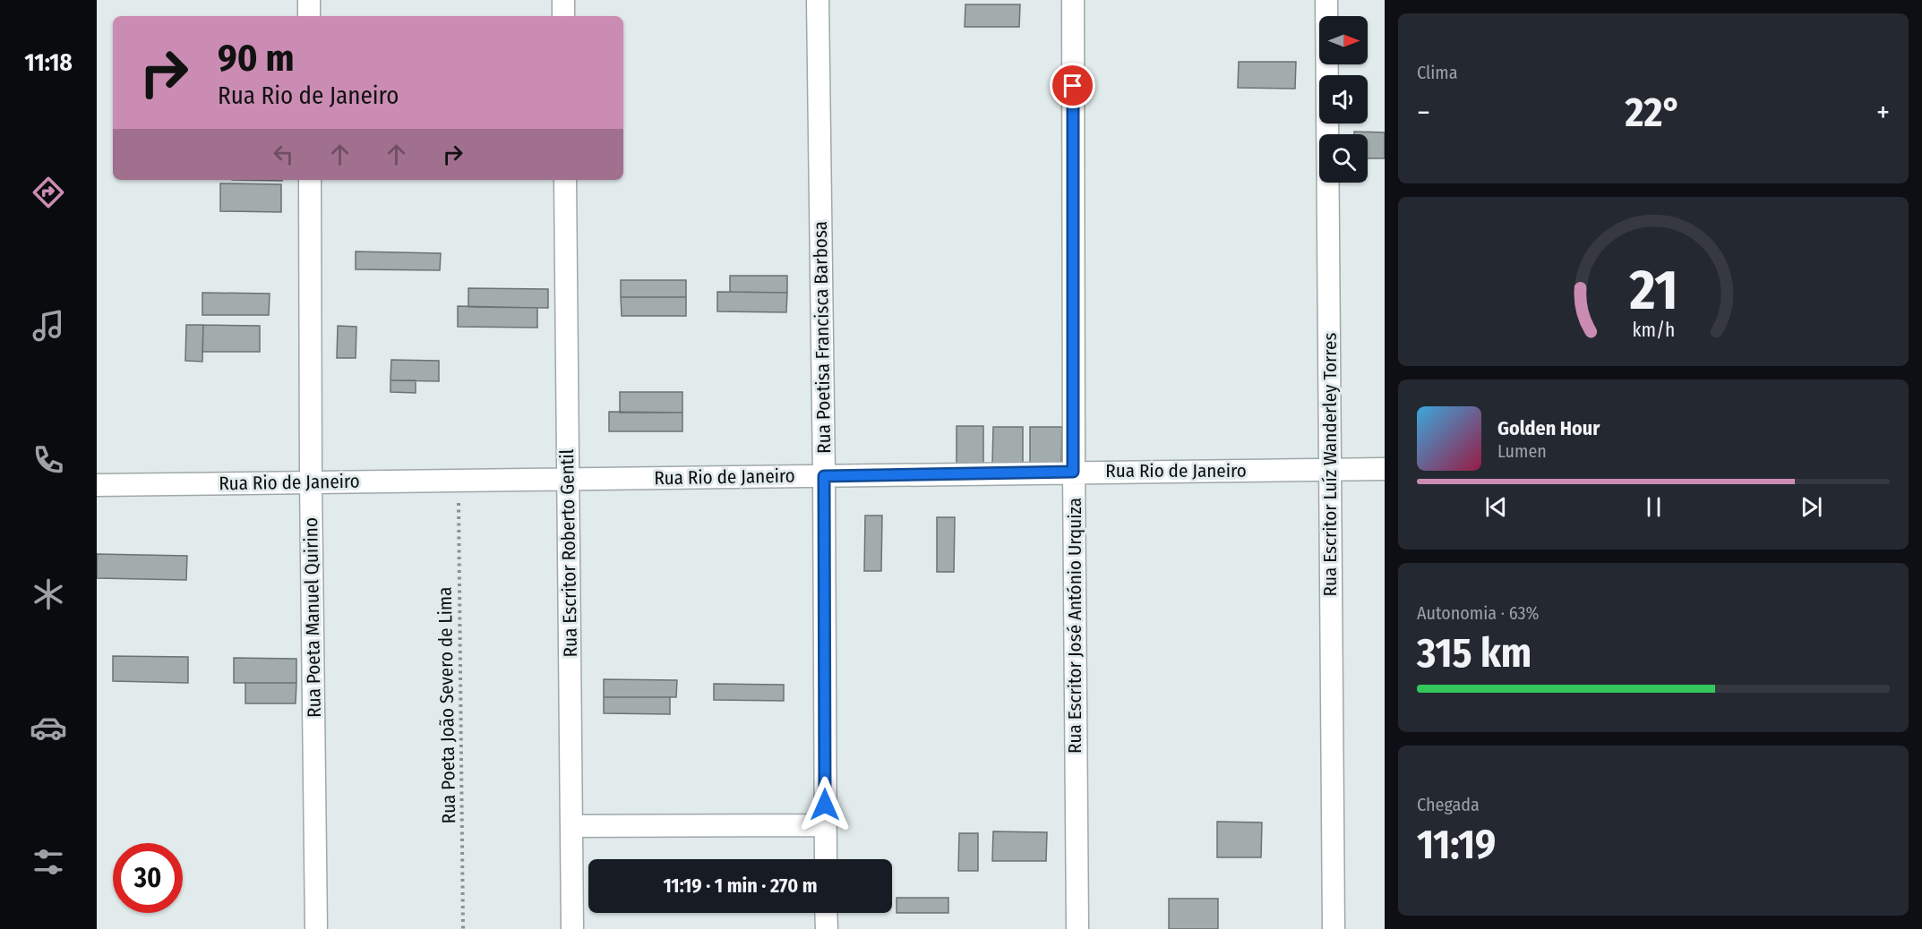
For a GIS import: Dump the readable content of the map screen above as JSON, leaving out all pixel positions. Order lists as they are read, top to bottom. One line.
{"streets":{"street":["Rua Poetisa Francisca Barbosa","Rua Escritor Luíz Wanderley Torres","Rua Rio de Janeiro","Rua Escritor Roberto Gentil","Rua Poeta Manuel Quirino","Rua Escritor José António Urquiza"],"path":["Rua Poeta João Severo de Lima"]},"crossings":[["Rua Poetisa Francisca Barbosa","Rua Rio de Janeiro"],["Rua Escritor Luíz Wanderley Torres","Rua Rio de Janeiro"],["Rua Rio de Janeiro","Rua Escritor Roberto Gentil"],["Rua Rio de Janeiro","Rua Poeta Manuel Quirino"],["Rua Rio de Janeiro","Rua Escritor José António Urquiza"],["Rua Rio de Janeiro","Rua Poeta João Severo de Lima"]],"north":"right","page":{"tabs":"11:18","tile":["Clima",["Autonomia · 63%","315 km"],["Chegada","11:19"]],"turn":["90 m","Rua Rio de Janeiro"],"heat":["−","22°","+"],"song":["Golden Hour","Lumen"],"limit":"30","trip":"11:19 · 1 min · 270 m","gauge":["21","km/h"]}}
